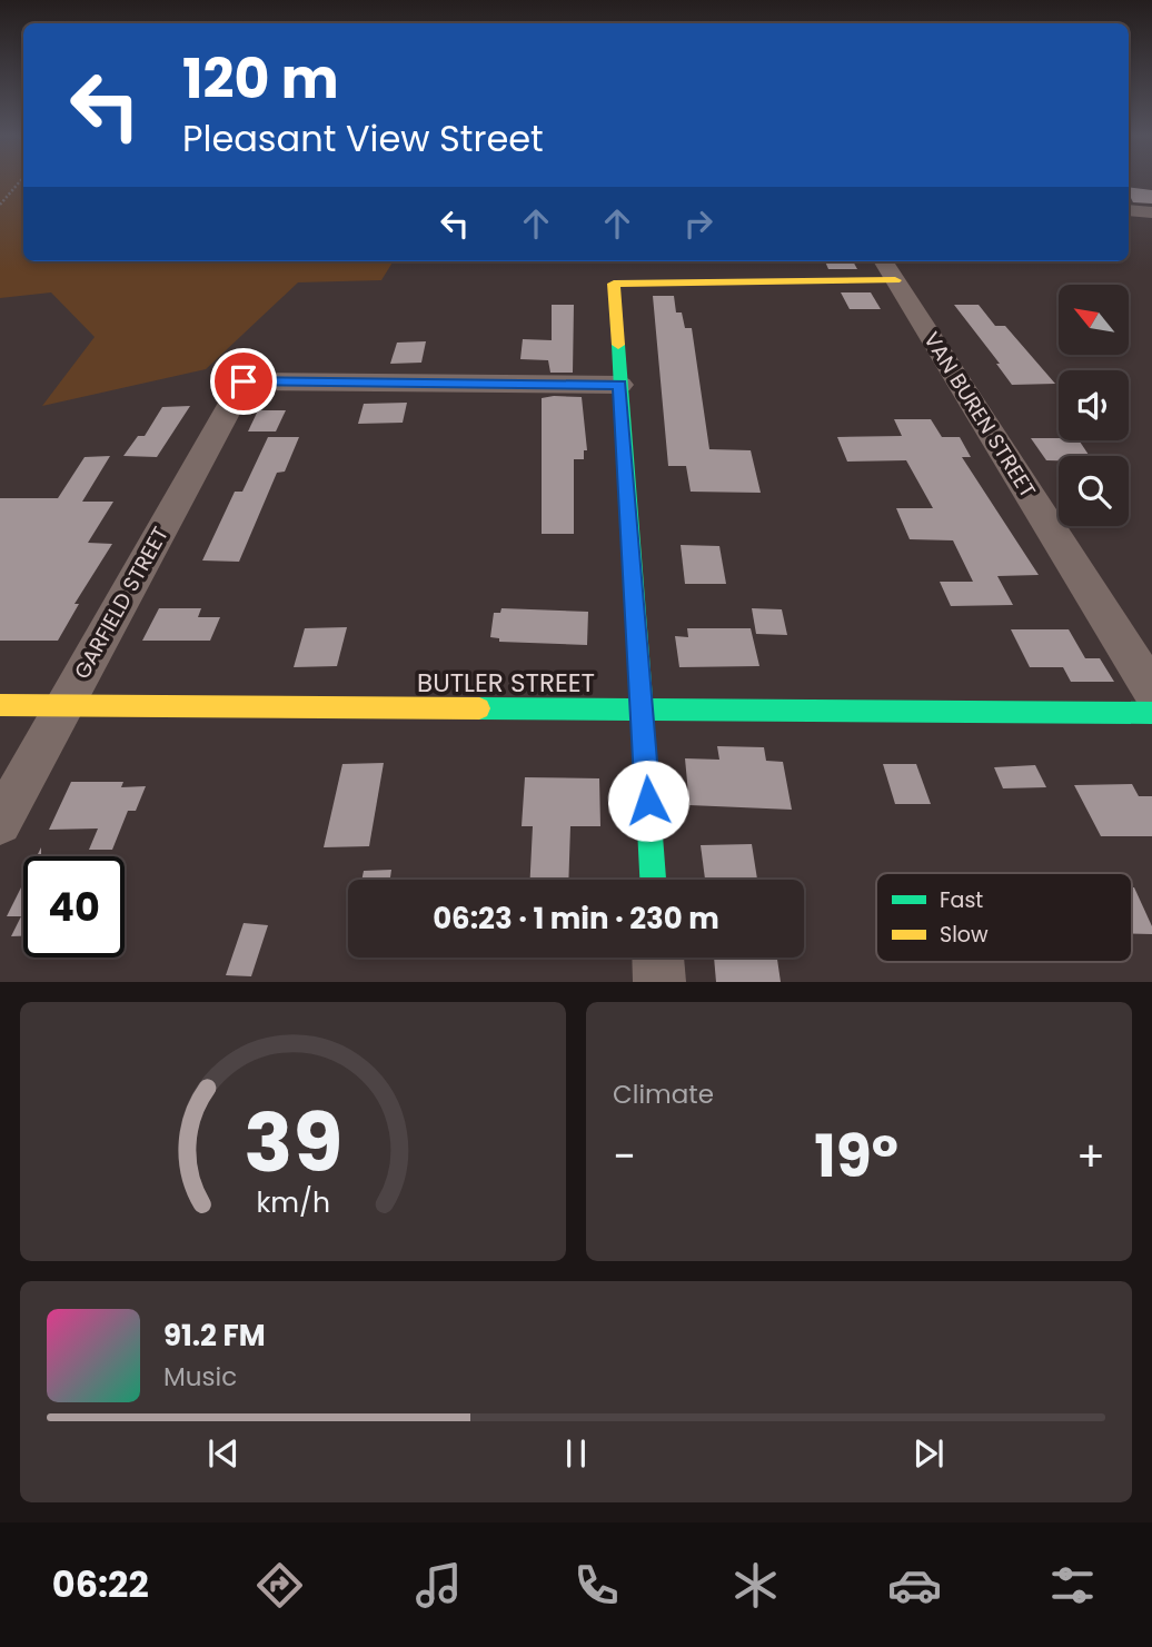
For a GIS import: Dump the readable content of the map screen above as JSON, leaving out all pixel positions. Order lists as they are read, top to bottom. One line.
{"streets":{"street":["VAN BUREN STREET","GARFIELD STREET","BUTLER STREET"]},"crossings":[["GARFIELD STREET","BUTLER STREET"]],"legend":["Fast","Slow"],"north":"top left","page":{"turn":["120 m","Pleasant View Street"],"limit":"40","trip":"06:23 · 1 min · 230 m","tile":"Climate","heat":["−","19°","+"],"song":["91.2 FM","Music"],"tabs":"06:22","gauge":["39","km/h"]}}
